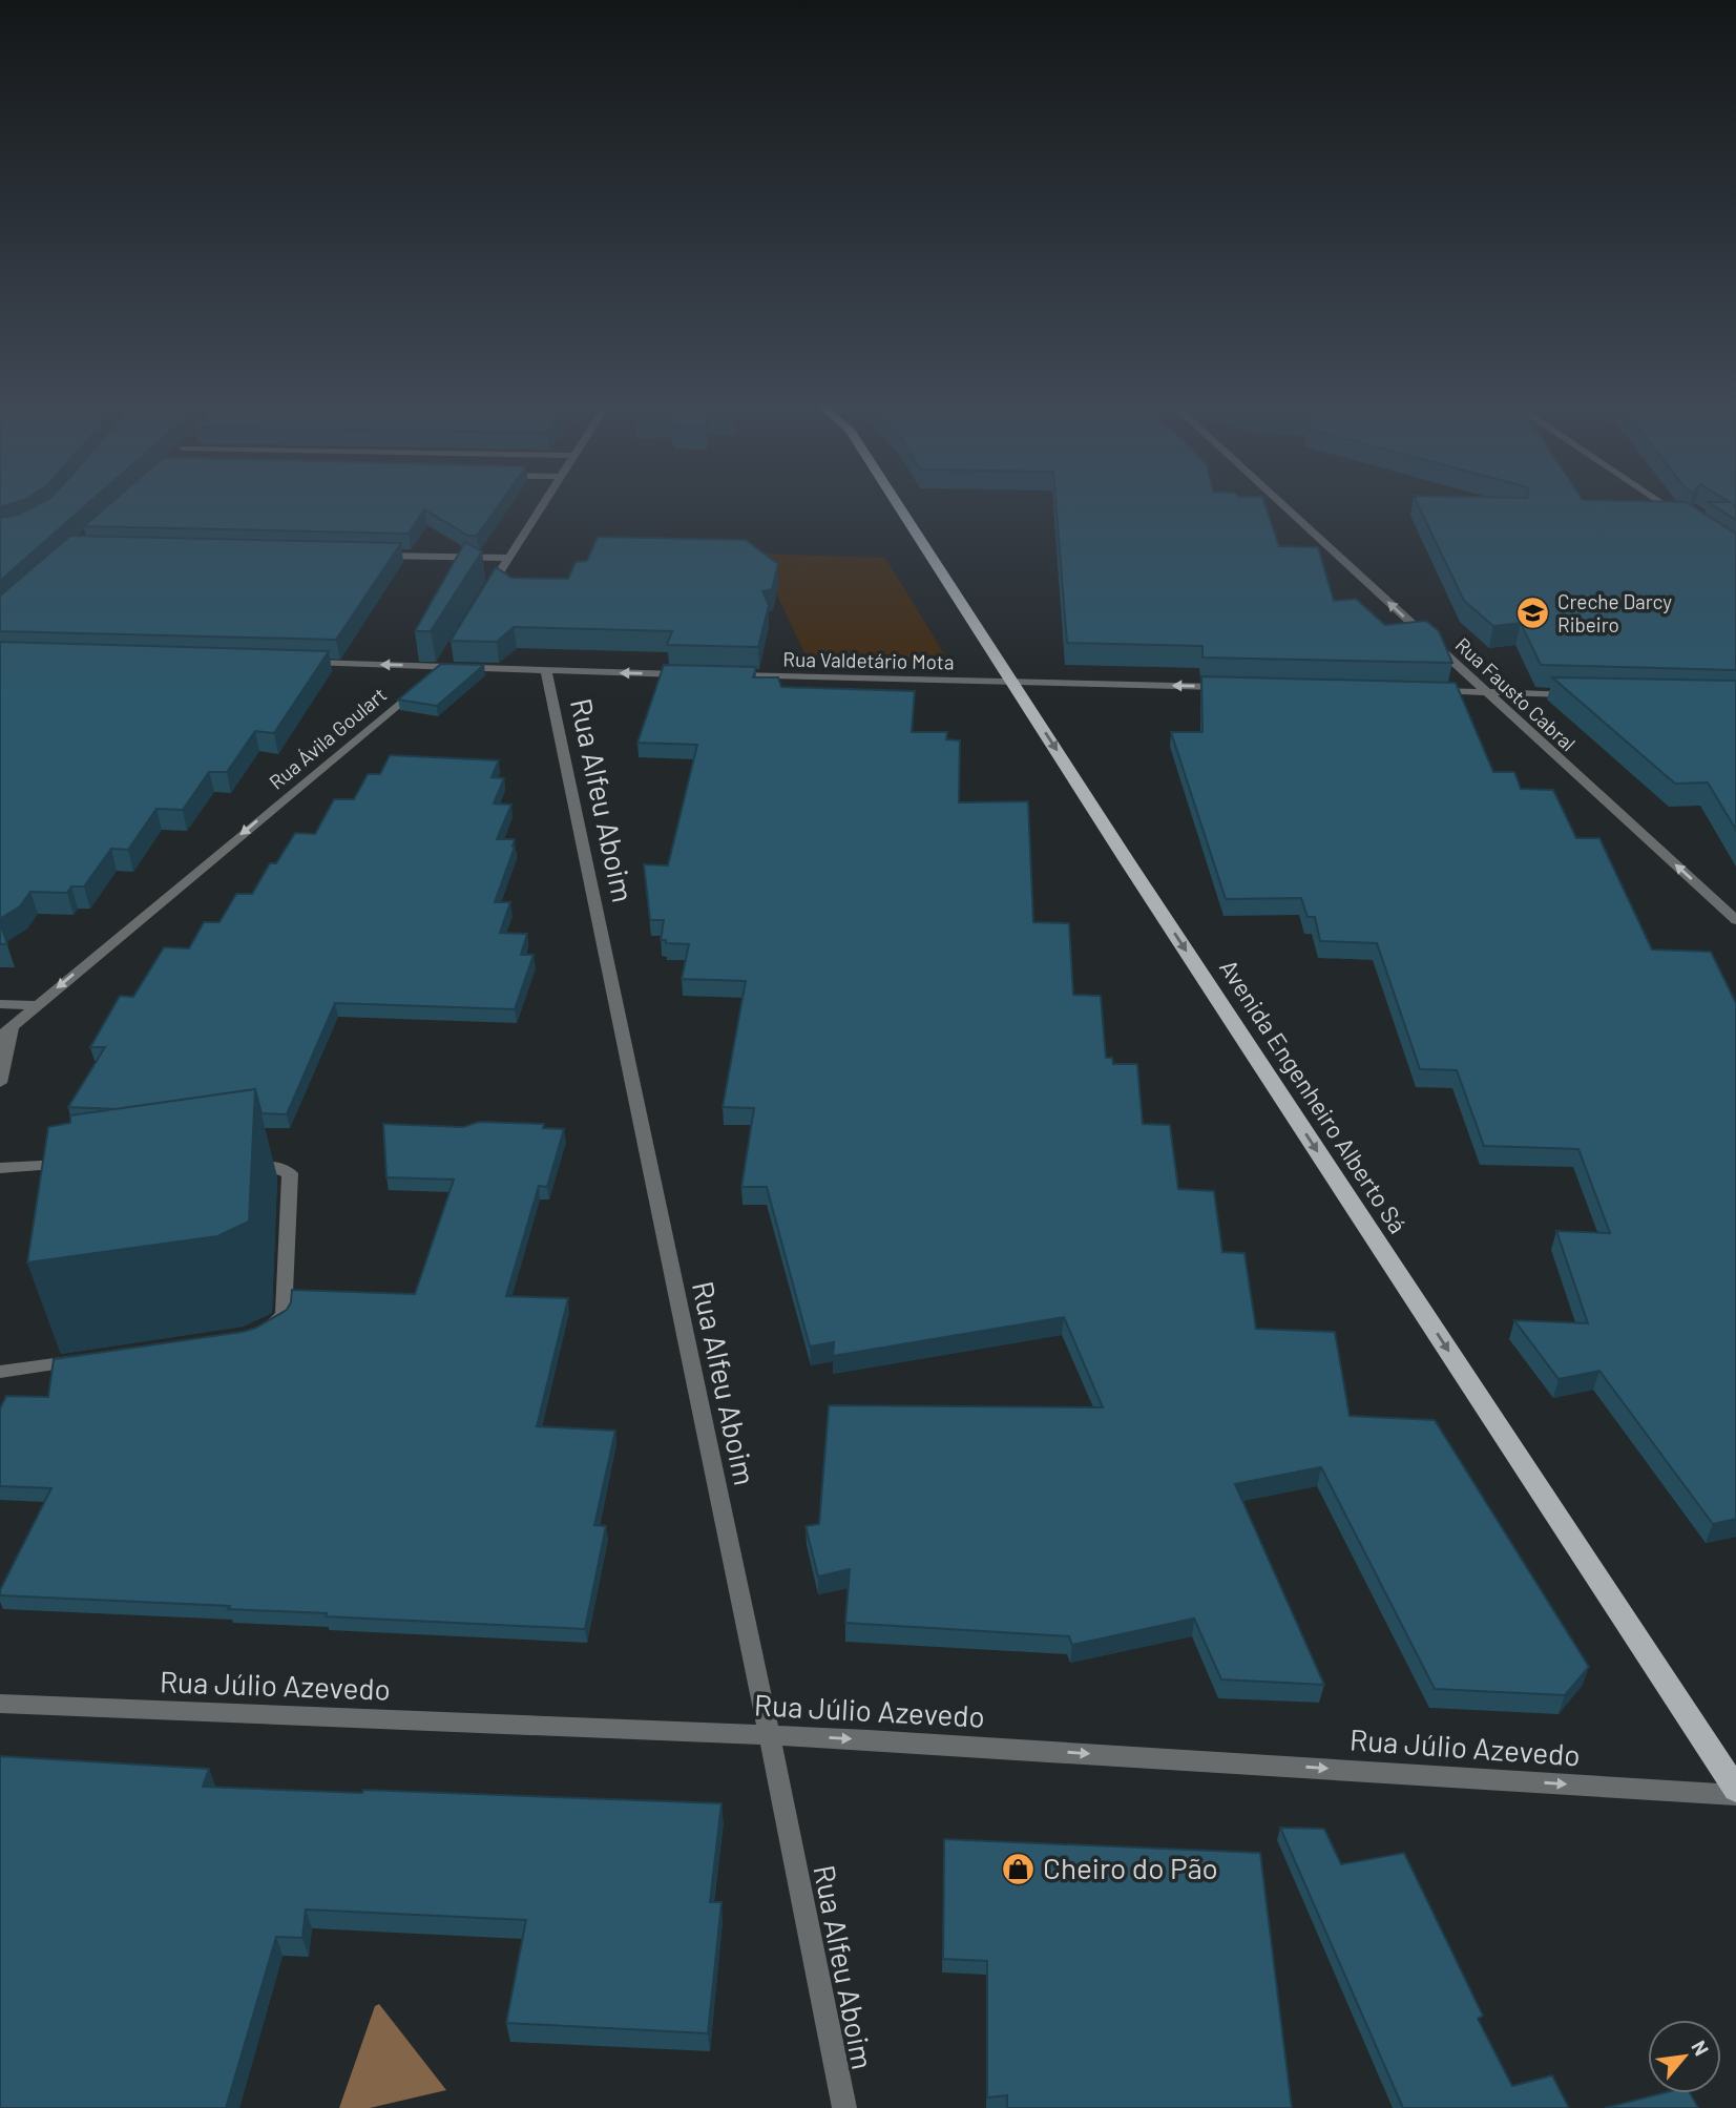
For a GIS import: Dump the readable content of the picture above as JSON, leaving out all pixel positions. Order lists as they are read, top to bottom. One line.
{"streets":{"main road":["Avenida Engenheiro Alberto Sá"],"street":["Rua Valdetário Mota","Rua Fausto Cabral","Rua Ávila Goulart","Rua Alfeu Aboim","Rua Júlio Azevedo"]},"crossings":[["Rua Valdetário Mota","Avenida Engenheiro Alberto Sá"],["Rua Alfeu Aboim","Rua Júlio Azevedo"],["Avenida Engenheiro Alberto Sá","Rua Júlio Azevedo"]],"one_way":["Rua Valdetário Mota","Rua Fausto Cabral","Rua Ávila Goulart","Avenida Engenheiro Alberto Sá","Rua Júlio Azevedo"],"places":{"school or university":["Creche Darcy Ribeiro"],"shop":["Cheiro do Pão"]},"north":"top right"}
